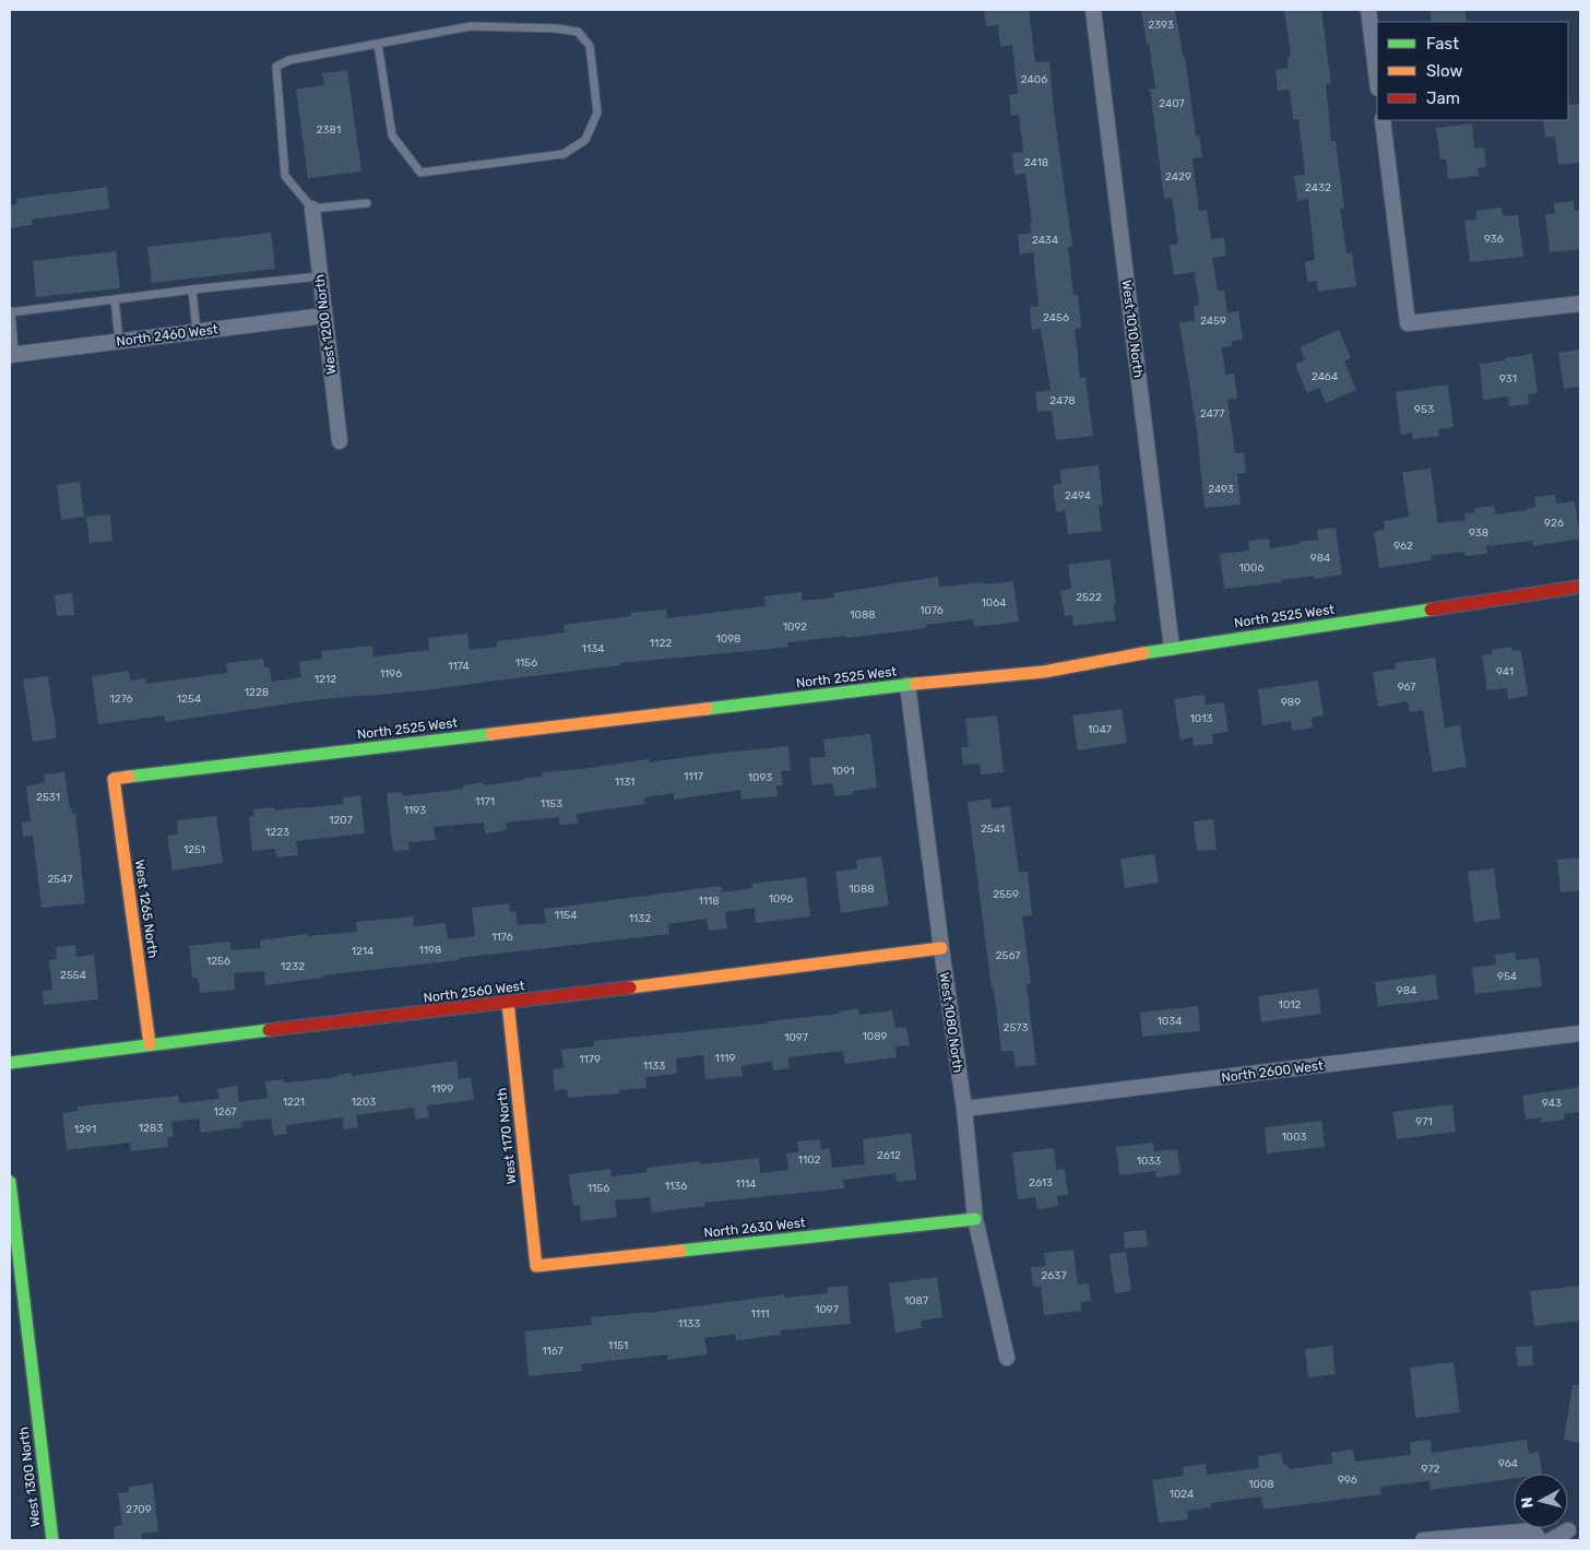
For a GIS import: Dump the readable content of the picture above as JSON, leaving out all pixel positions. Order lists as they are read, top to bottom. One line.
{"streets":{"street":["West 1200 North","West 1010 North","North 2460 West","North 2525 West","West 1265 North","North 2560 West","West 1080 North","North 2600 West","West 1170 North","North 2630 West","West 1300 North"]},"crossings":[["West 1200 North","North 2460 West"],["West 1010 North","North 2525 West"],["North 2525 West","West 1265 North"],["North 2525 West","West 1080 North"],["West 1265 North","North 2560 West"],["North 2560 West","West 1080 North"],["North 2560 West","West 1170 North"],["West 1080 North","North 2600 West"],["West 1080 North","North 2630 West"],["West 1170 North","North 2630 West"]],"house_numbers":["2393","2406","2407","2381","2418","2429","2432","936","2434","2456","2459","2464","931","2478","953","2477","2493","2494","926","938","962","984","1006","2522","1064","1076","1088","1092","1098","1122","1134","1156","1174","941","1196","1212","967","1228","1276","1254","989","1013","1047","1091","1117","1093","1131","2531","1171","1153","1193","1207","2541","1223","1251","2547","1088","2559","1096","1118","1154","1132","1176","1198","1214","2567","1256","1232","2554","954","984","1012","1034","2573","1089","1097","1119","1179","1133","1199","1221","1203","943","1267","971","1283","1291","1003","2612","1102","1033","2613","1114","1136","1156","2637","1087","1097","1111","1133","1151","1167","964","972","996","1008","1024","2709"],"legend":["Fast","Slow","Jam"],"north":"left"}
